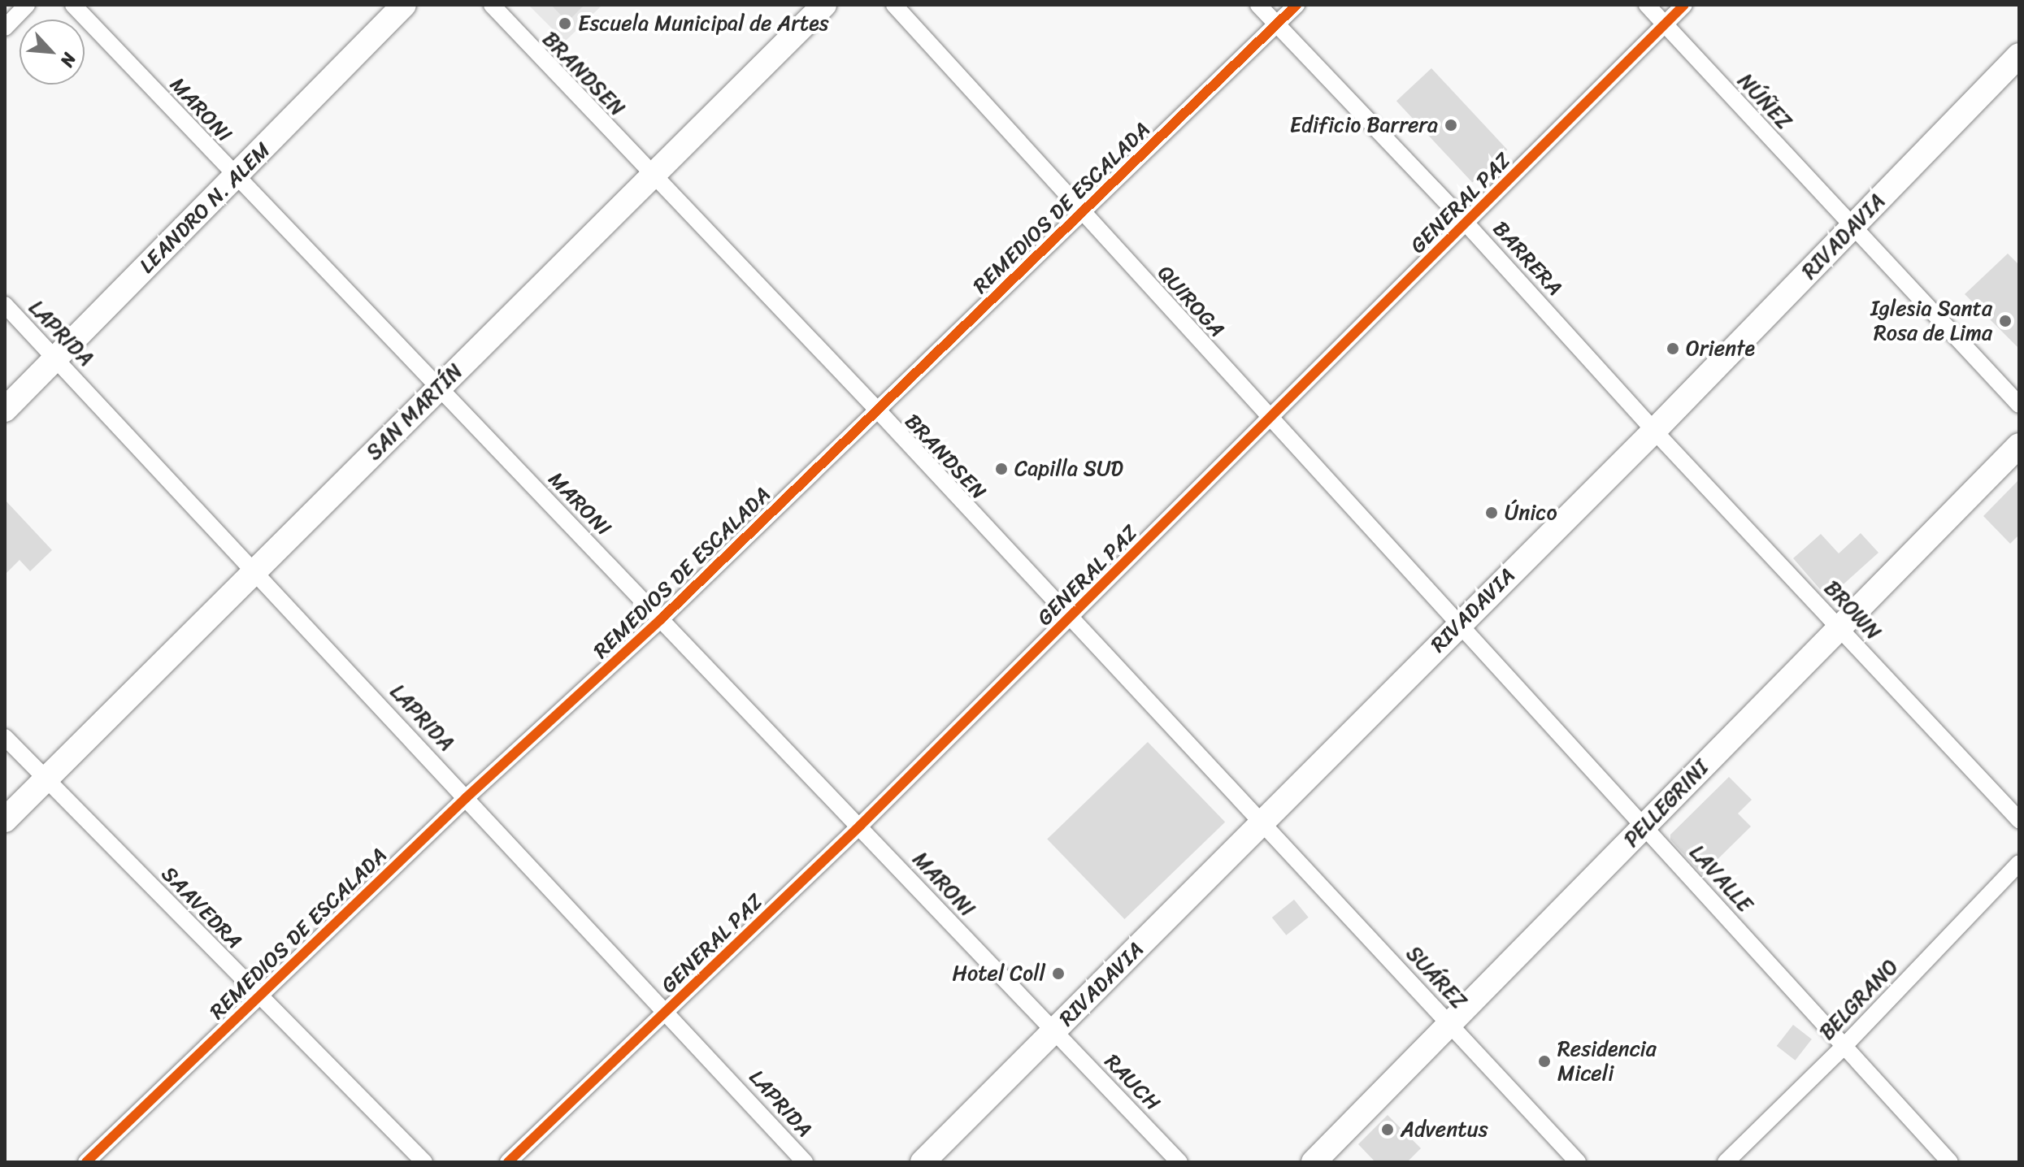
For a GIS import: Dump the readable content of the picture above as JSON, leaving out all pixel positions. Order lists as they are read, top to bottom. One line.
{"streets":{"main road":["LEANDRO N. ALEM","RIVADAVIA","SAN MARTÍN","PELLEGRINI"],"street":["BRANDSEN","NÚÑEZ","MARONI","GENERAL PAZ","REMEDIOS DE ESCALADA","BARRERA","QUIROGA","LAPRIDA","BROWN","LAVALLE","SAAVEDRA","SUÁREZ","BELGRANO","RAUCH"]},"crossings":[["BRANDSEN","GENERAL PAZ"],["BRANDSEN","REMEDIOS DE ESCALADA"],["BRANDSEN","RIVADAVIA"],["BRANDSEN","SAN MARTÍN"],["BRANDSEN","SUÁREZ"],["NÚÑEZ","GENERAL PAZ"],["NÚÑEZ","RIVADAVIA"],["MARONI","GENERAL PAZ"],["MARONI","LEANDRO N. ALEM"],["MARONI","REMEDIOS DE ESCALADA"],["MARONI","RIVADAVIA"],["MARONI","SAN MARTÍN"],["MARONI","RAUCH"],["GENERAL PAZ","BARRERA"],["GENERAL PAZ","QUIROGA"],["GENERAL PAZ","LAPRIDA"],["LEANDRO N. ALEM","LAPRIDA"],["REMEDIOS DE ESCALADA","BARRERA"],["REMEDIOS DE ESCALADA","QUIROGA"],["REMEDIOS DE ESCALADA","LAPRIDA"],["REMEDIOS DE ESCALADA","SAAVEDRA"],["RIVADAVIA","BARRERA"],["RIVADAVIA","QUIROGA"],["RIVADAVIA","BROWN"],["RIVADAVIA","LAVALLE"],["RIVADAVIA","SUÁREZ"],["RIVADAVIA","RAUCH"],["BARRERA","BROWN"],["QUIROGA","LAVALLE"],["LAPRIDA","SAN MARTÍN"],["SAN MARTÍN","SAAVEDRA"],["BROWN","PELLEGRINI"],["PELLEGRINI","LAVALLE"],["PELLEGRINI","SUÁREZ"],["LAVALLE","BELGRANO"]],"places":["Escuela Municipal de Artes","Edificio Barrera","Iglesia Santa Rosa de Lima","Oriente","Capilla SUD","Único","Hotel Coll","Residencia Miceli","Adventus"],"north":"bottom right"}
